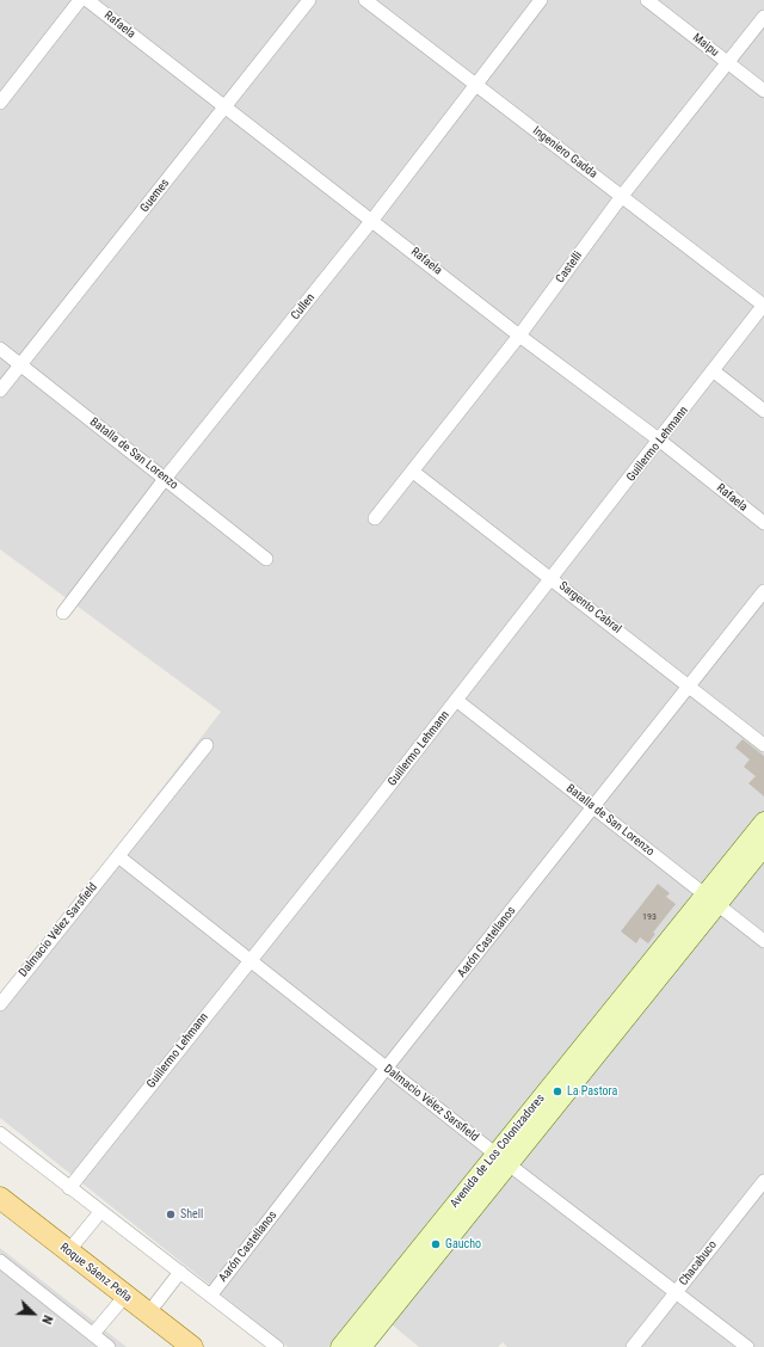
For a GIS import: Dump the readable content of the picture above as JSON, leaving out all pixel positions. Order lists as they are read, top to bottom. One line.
{"streets":{"main road":["Avenida de Los Colonizadores","Roque Sáenz Peña"],"street":["Rafaela","Maipu","Ingeniero Gadda","Guemes","Castelli","Cullen","Guillermo Lehmann","Batalla de San Lorenzo","Sargento Cabral","Dalmacio Vélez Sarsfield","Aarón Castellanos","Chacabuco"]},"crossings":[["Rafaela","Guemes"],["Rafaela","Castelli"],["Rafaela","Cullen"],["Rafaela","Guillermo Lehmann"],["Maipu","Castelli"],["Ingeniero Gadda","Castelli"],["Ingeniero Gadda","Cullen"],["Ingeniero Gadda","Guillermo Lehmann"],["Guemes","Batalla de San Lorenzo"],["Castelli","Sargento Cabral"],["Cullen","Batalla de San Lorenzo"],["Guillermo Lehmann","Batalla de San Lorenzo"],["Guillermo Lehmann","Sargento Cabral"],["Guillermo Lehmann","Dalmacio Vélez Sarsfield"],["Batalla de San Lorenzo","Aarón Castellanos"],["Batalla de San Lorenzo","Avenida de Los Colonizadores"],["Sargento Cabral","Aarón Castellanos"],["Dalmacio Vélez Sarsfield","Aarón Castellanos"],["Dalmacio Vélez Sarsfield","Avenida de Los Colonizadores"],["Dalmacio Vélez Sarsfield","Chacabuco"]],"places":["La Pastora","Shell","Gaucho"],"house_numbers":["193"],"north":"bottom right"}
